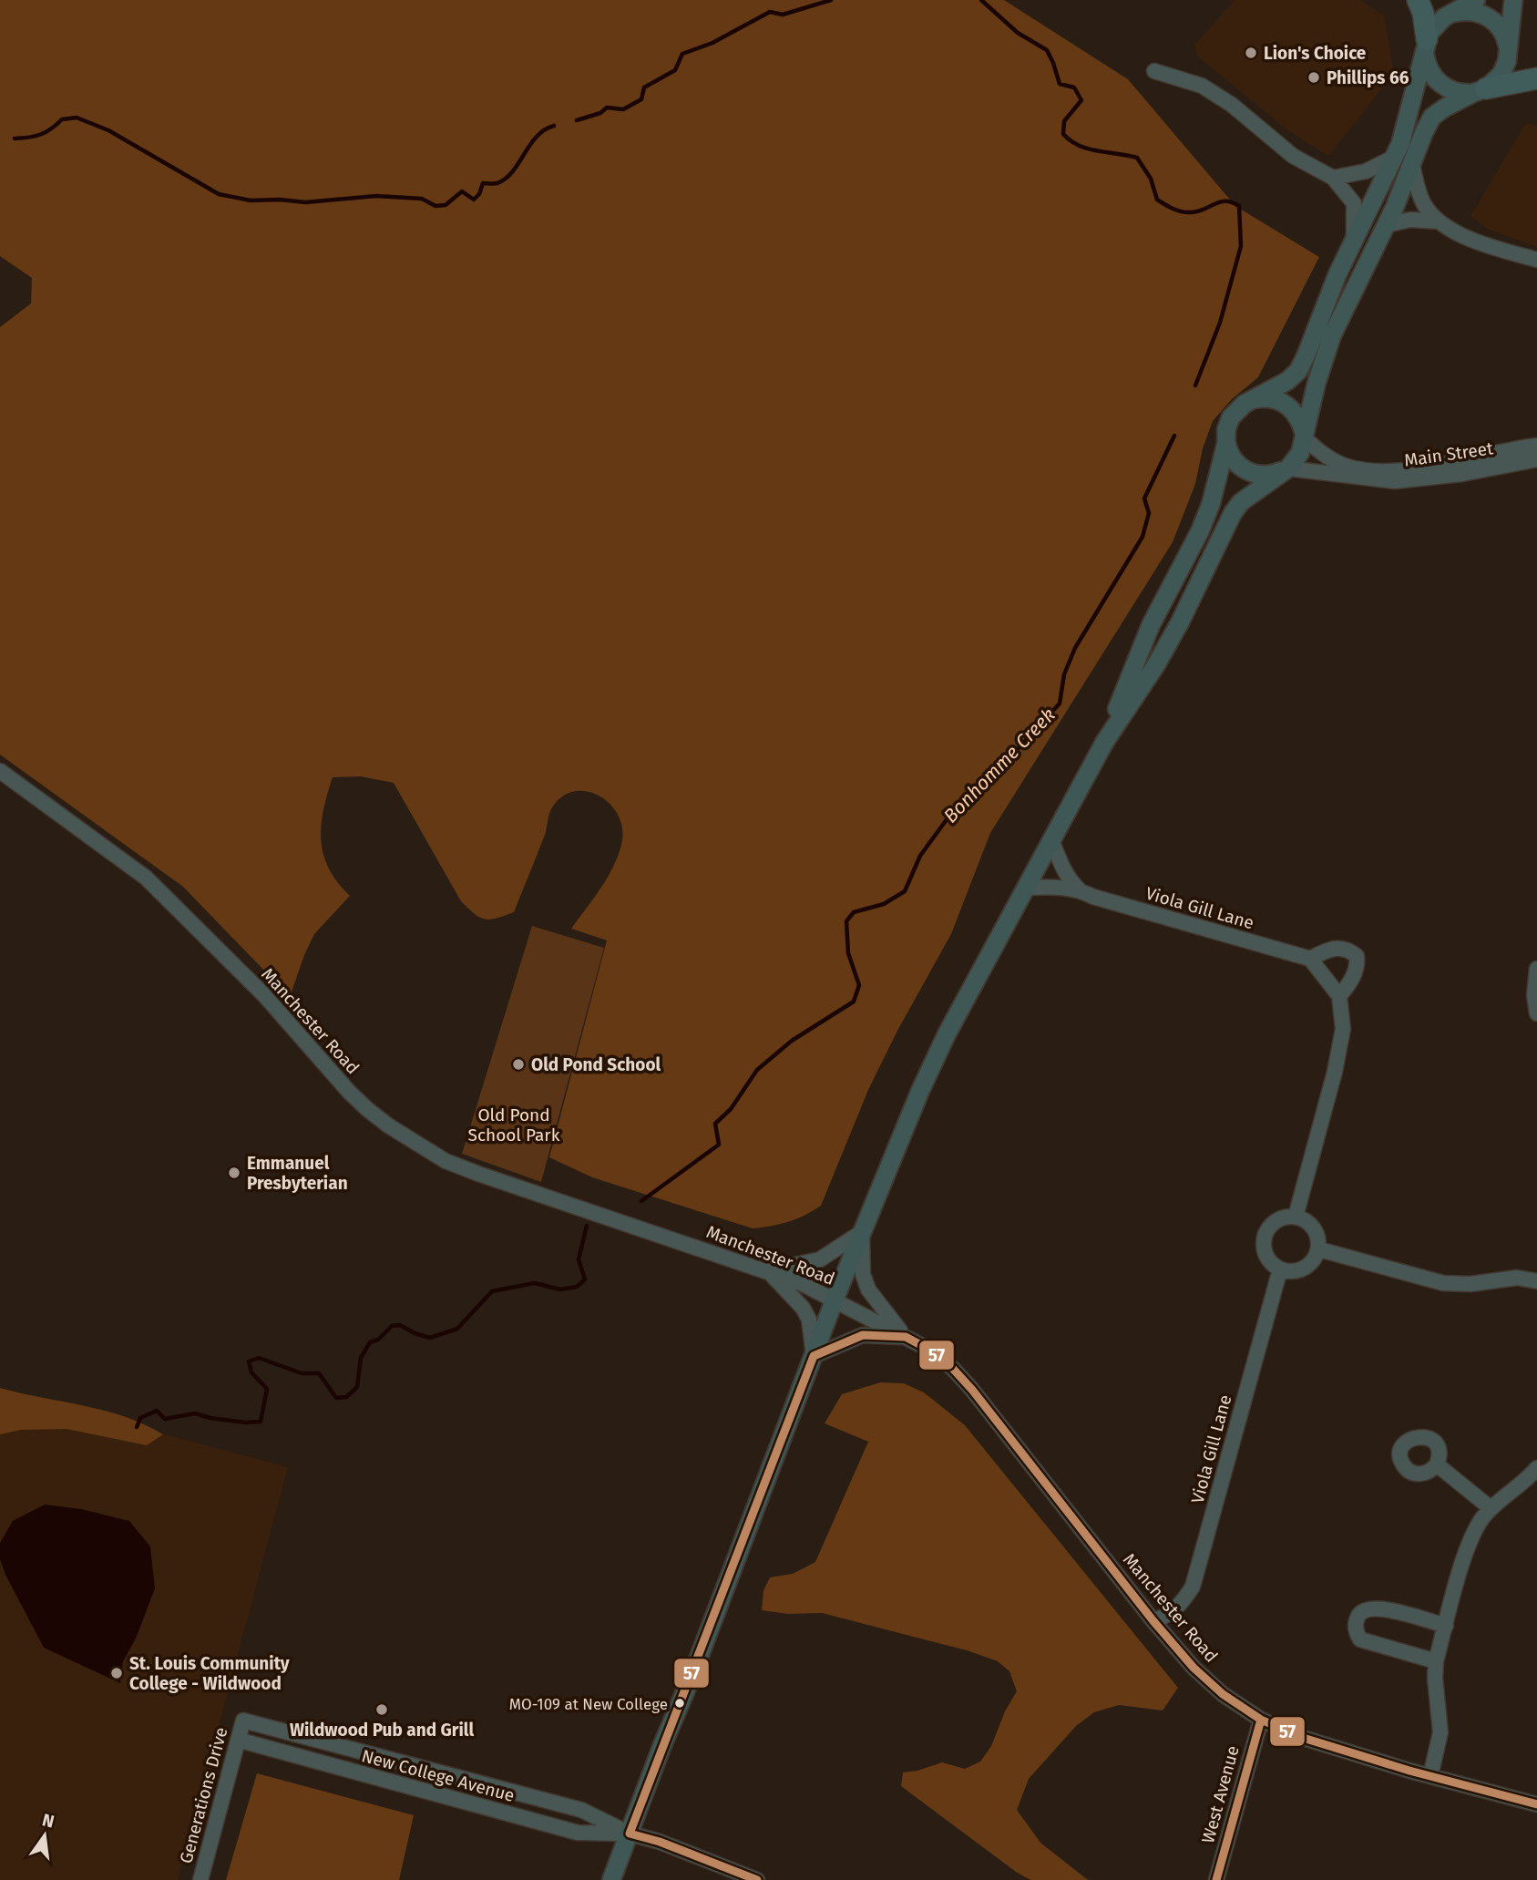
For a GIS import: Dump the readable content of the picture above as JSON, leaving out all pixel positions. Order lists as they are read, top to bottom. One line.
{"streets":{"street":["Main Street","Viola Gill Lane","Manchester Road","New College Avenue","West Avenue","Generations Drive"]},"crossings":[["Viola Gill Lane","Manchester Road"],["Manchester Road","West Avenue"],["New College Avenue","Generations Drive"]],"water":["Bonhomme Creek"],"parks":["Old Pond School Park"],"places":["Lion's Choice","Phillips 66","Old Pond School","Emmanuel Presbyterian","St. Louis Community College - Wildwood","MO-109 at New College","Wildwood Pub and Grill"],"lines":["transit line 57"],"north":"top"}
